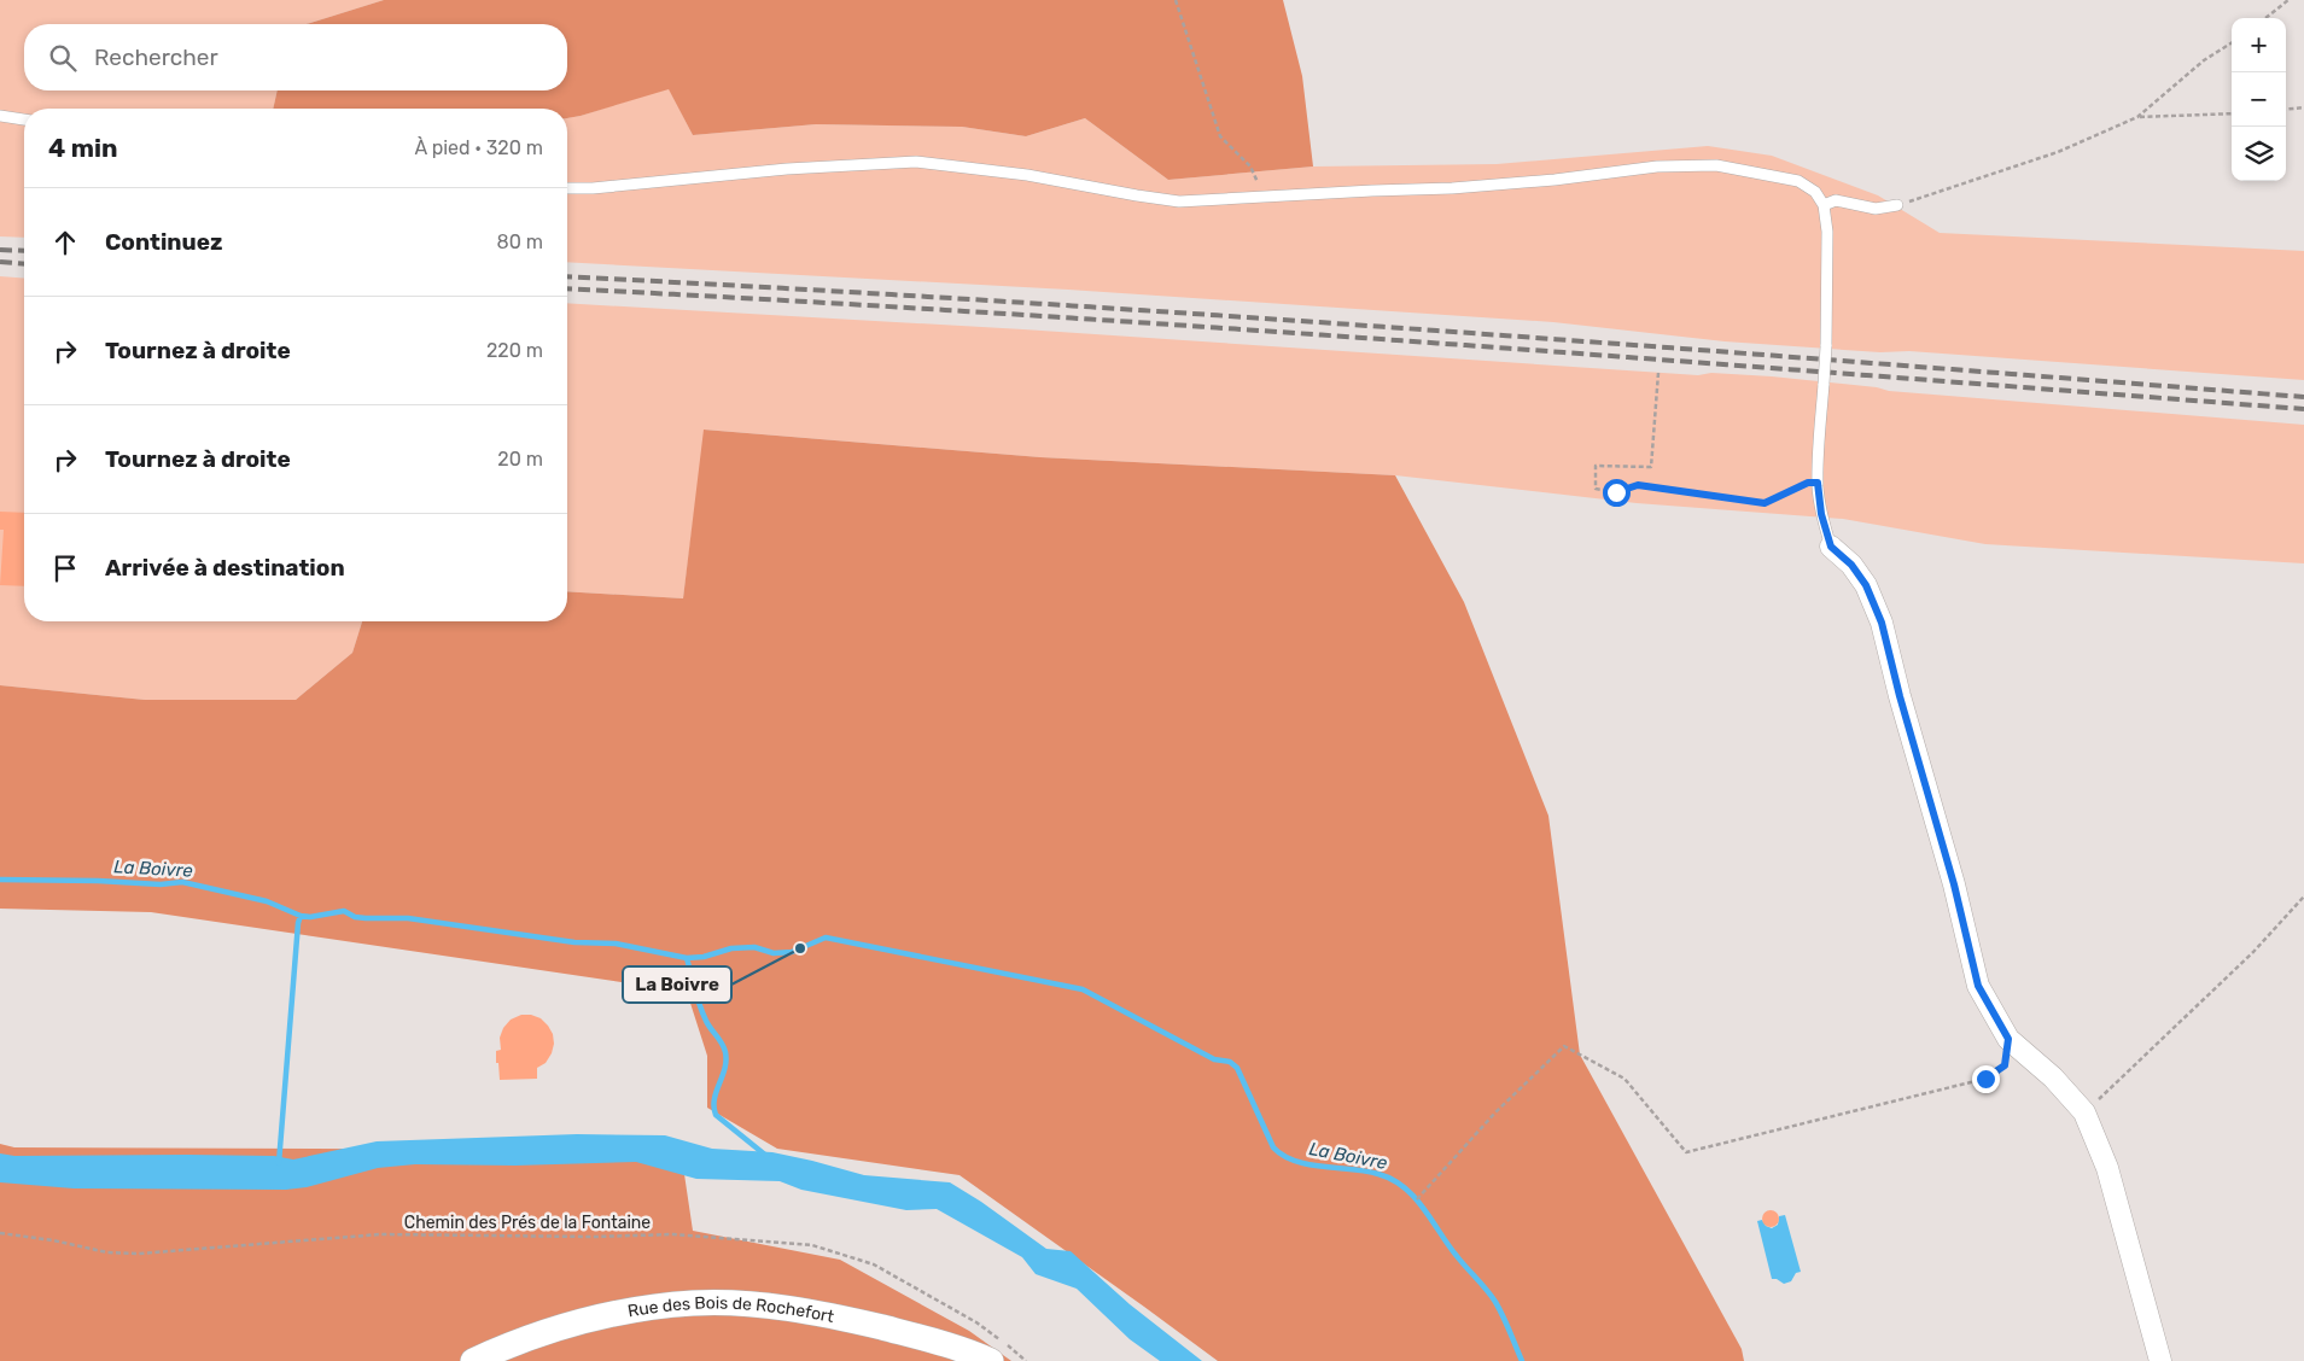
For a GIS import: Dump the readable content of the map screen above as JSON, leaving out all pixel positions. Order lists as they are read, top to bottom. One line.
{"streets":{"street":["Rue des Bois de Rochefort"],"path":["Chemin des Prés de la Fontaine"]},"water":["La Boivre"],"places":["La Boivre"],"page":{"map_buttons":["+","−"],"search":"Rechercher","heading":["4 min","À pied · 320 m"],"list":[["Continuez","80 m"],["Tournez à droite","220 m"],["Tournez à droite","20 m"],"Arrivée à destination"]}}
